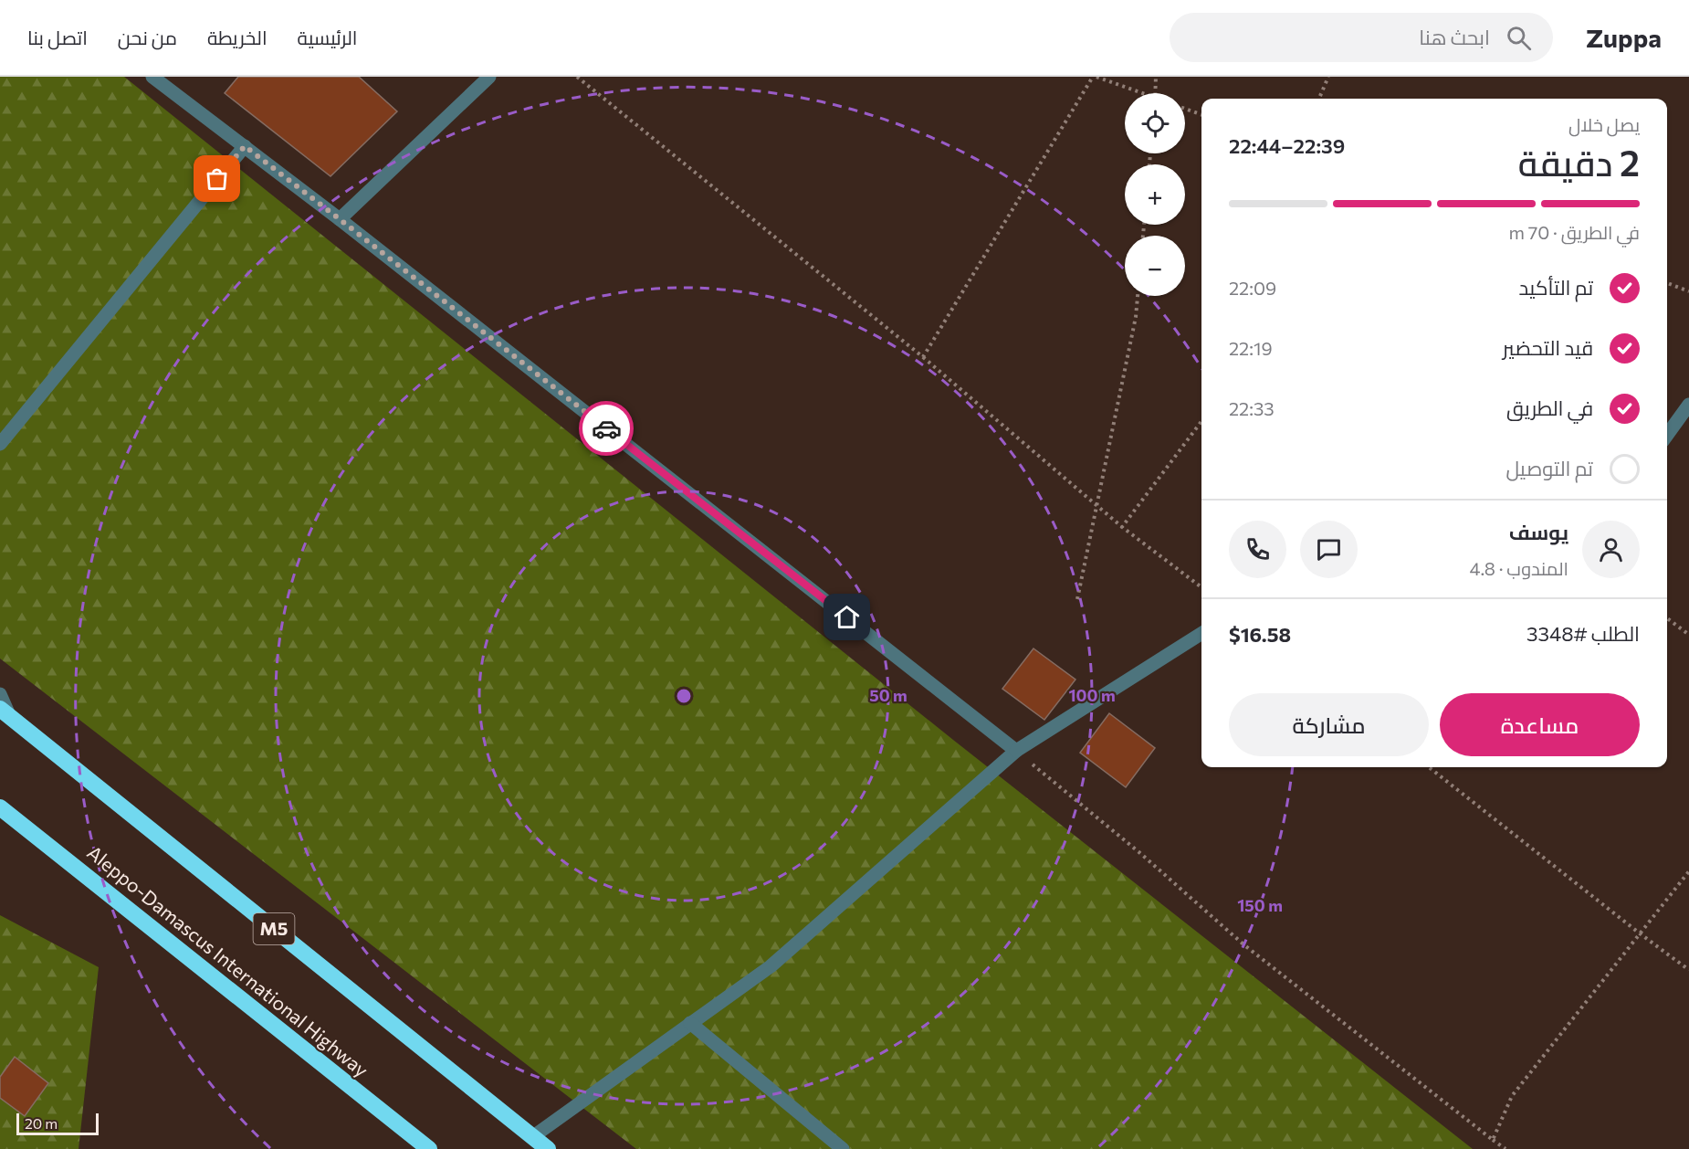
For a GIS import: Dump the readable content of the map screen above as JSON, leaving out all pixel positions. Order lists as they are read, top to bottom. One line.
{"streets":{"highway":["M5","Aleppo-Damascus International Highway"]},"scale_bar":"20 m","page":{"header":"Zuppa","search":"ابحث هنا","nav":["الرئيسية","الخريطة","من نحن","اتصل بنا"],"map_buttons":["+","−"],"heading":["2 دقيقة","يصل خلال","22:39–22:44"],"panel":["يوسف","المندوب · 4.8","الطلب #3348","$16.58"],"bar":"في الطريق · 70 m","list":[["تم التأكيد","22:09"],["قيد التحضير","22:19"],["في الطريق","22:33"],"تم التوصيل"],"buttons":["مساعدة","مشاركة"],"scale":"20 m"},"rings":["50 m","100 m","150 m"]}
